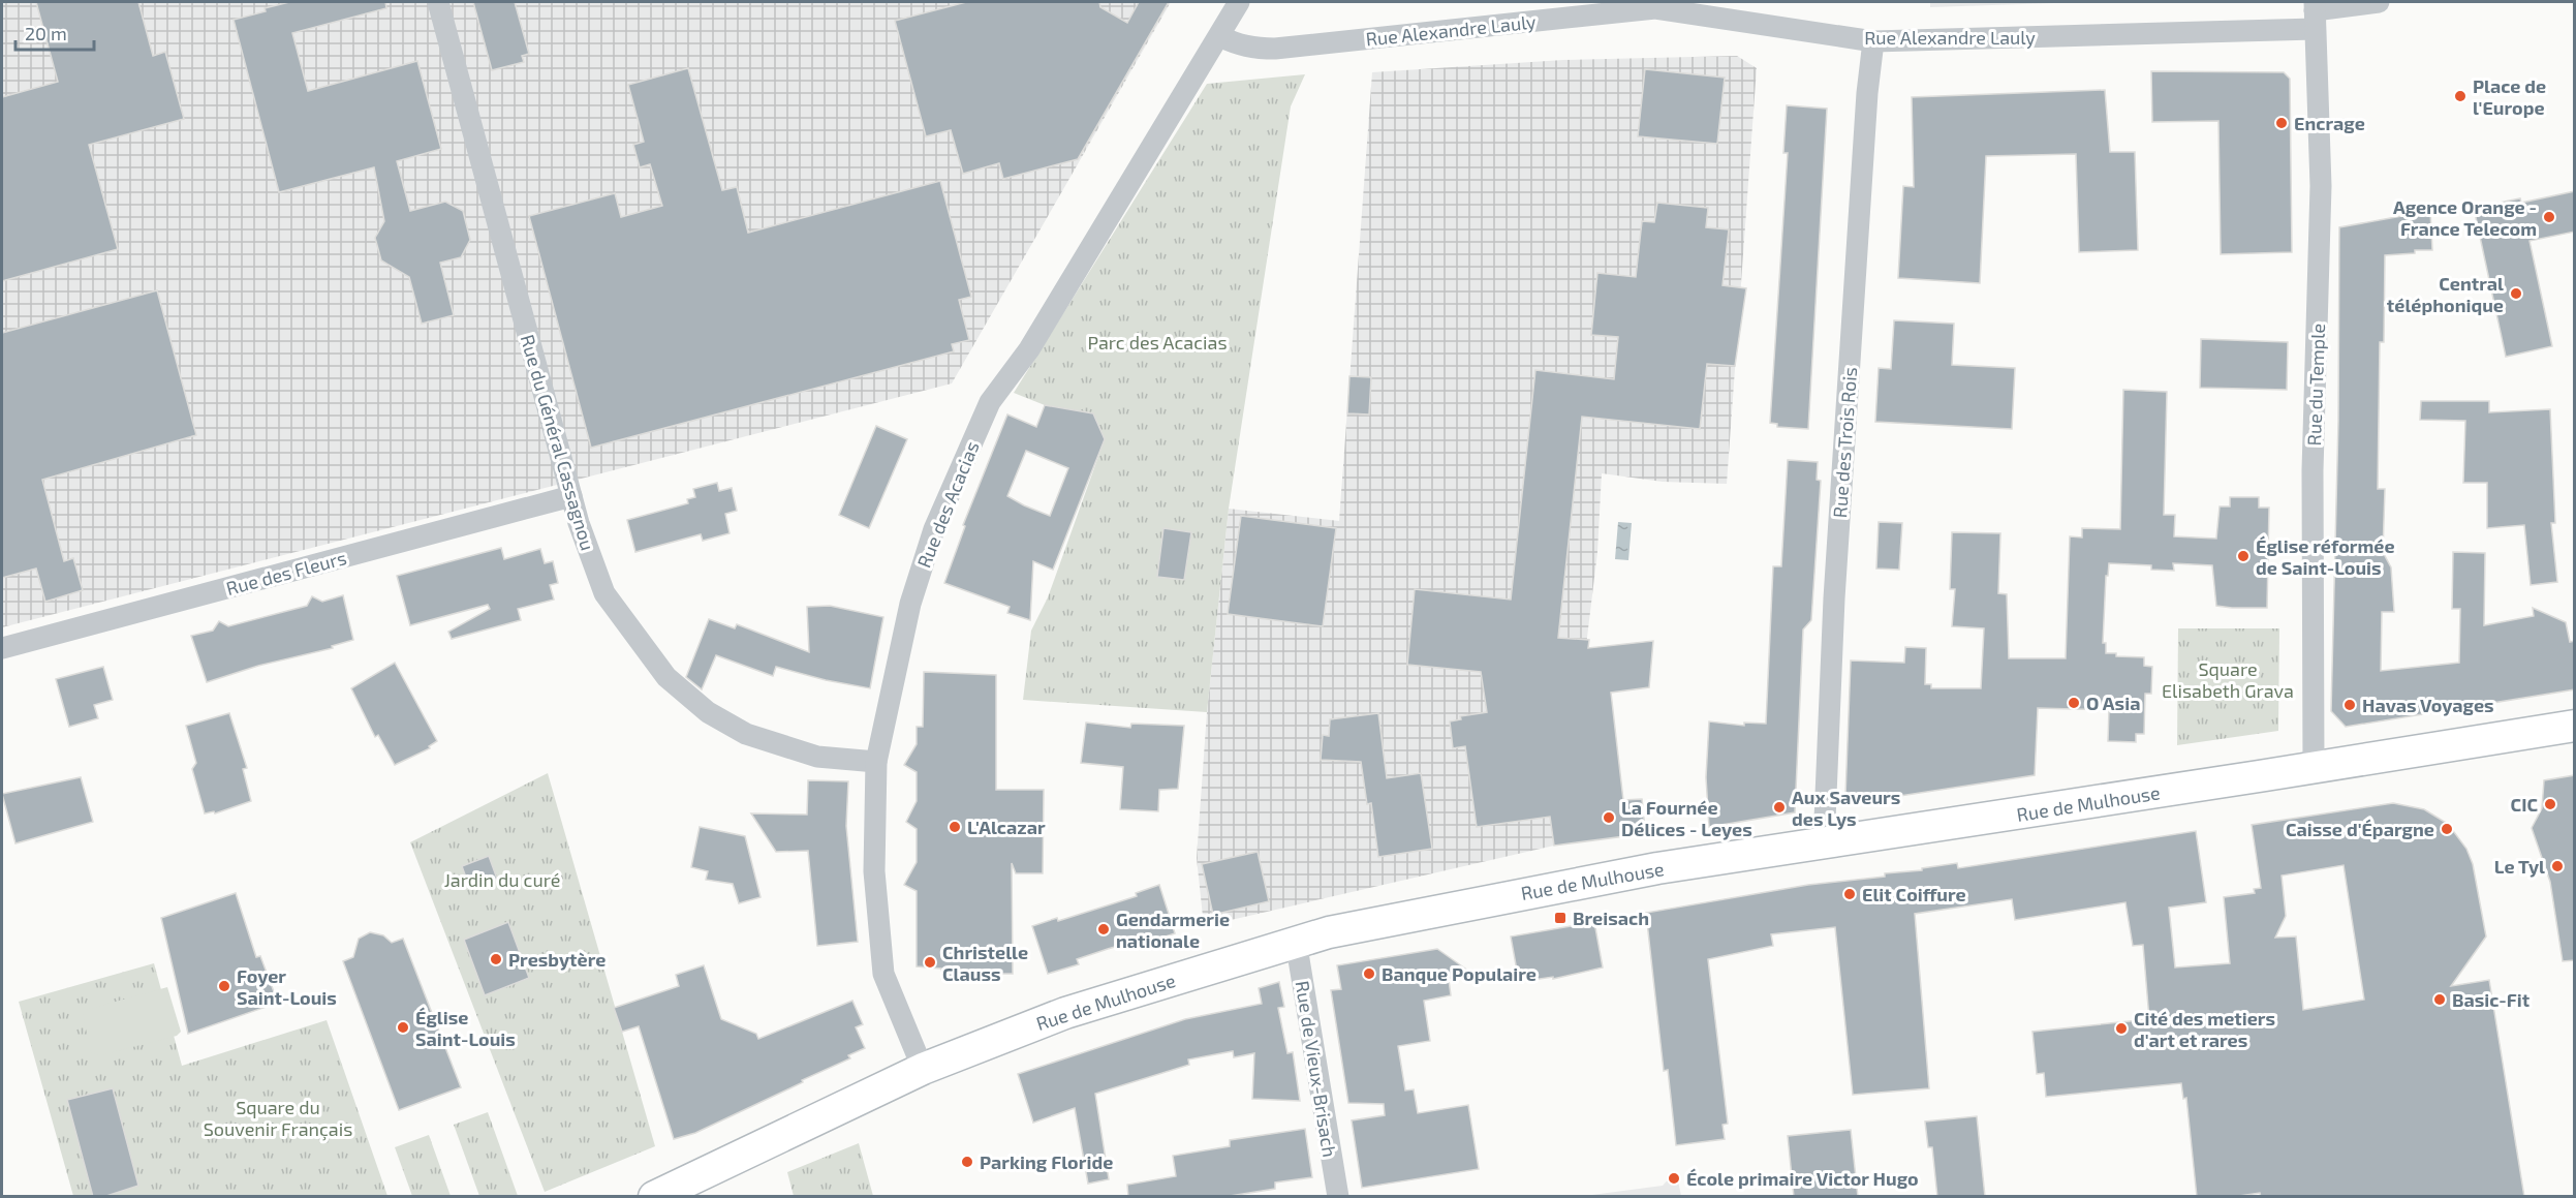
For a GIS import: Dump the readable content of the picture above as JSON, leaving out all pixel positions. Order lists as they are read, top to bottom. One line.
{"streets":{"main road":["Rue de Mulhouse"],"street":["Rue Alexandre Lauly","Rue du Temple","Rue du Général Cassagnou","Rue des Trois Rois","Rue des Acacias","Rue des Fleurs","Rue de Vieux-Brisach"]},"crossings":[["Rue Alexandre Lauly","Rue du Temple"],["Rue Alexandre Lauly","Rue des Trois Rois"],["Rue Alexandre Lauly","Rue des Acacias"],["Rue du Temple","Rue de Mulhouse"],["Rue du Général Cassagnou","Rue des Acacias"],["Rue du Général Cassagnou","Rue des Fleurs"],["Rue des Trois Rois","Rue de Mulhouse"],["Rue des Acacias","Rue de Mulhouse"],["Rue de Mulhouse","Rue de Vieux-Brisach"]],"parks":["Parc des Acacias","Square Elisabeth Grava","Jardin du curé","Square du Souvenir Français"],"places":{"other":["Place de l'Europe","Encrage","Agence Orange - France Telecom","Central téléphonique","Église réformée de Saint-Louis","O Asia","Havas Voyages","CIC","Aux Saveurs des Lys","La Fournée Délices - Leyes","L'Alcazar","Caisse d'Épargne","Le Tyl","Elit Coiffure","Gendarmerie nationale","Presbytère","Christelle Clauss","Banque Populaire","Foyer Saint-Louis","Basic-Fit","Église Saint-Louis","Cité des metiers d'art et rares","Parking Floride","École primaire Victor Hugo"],"transit":["Breisach"]},"scale_bar":"20 m"}
